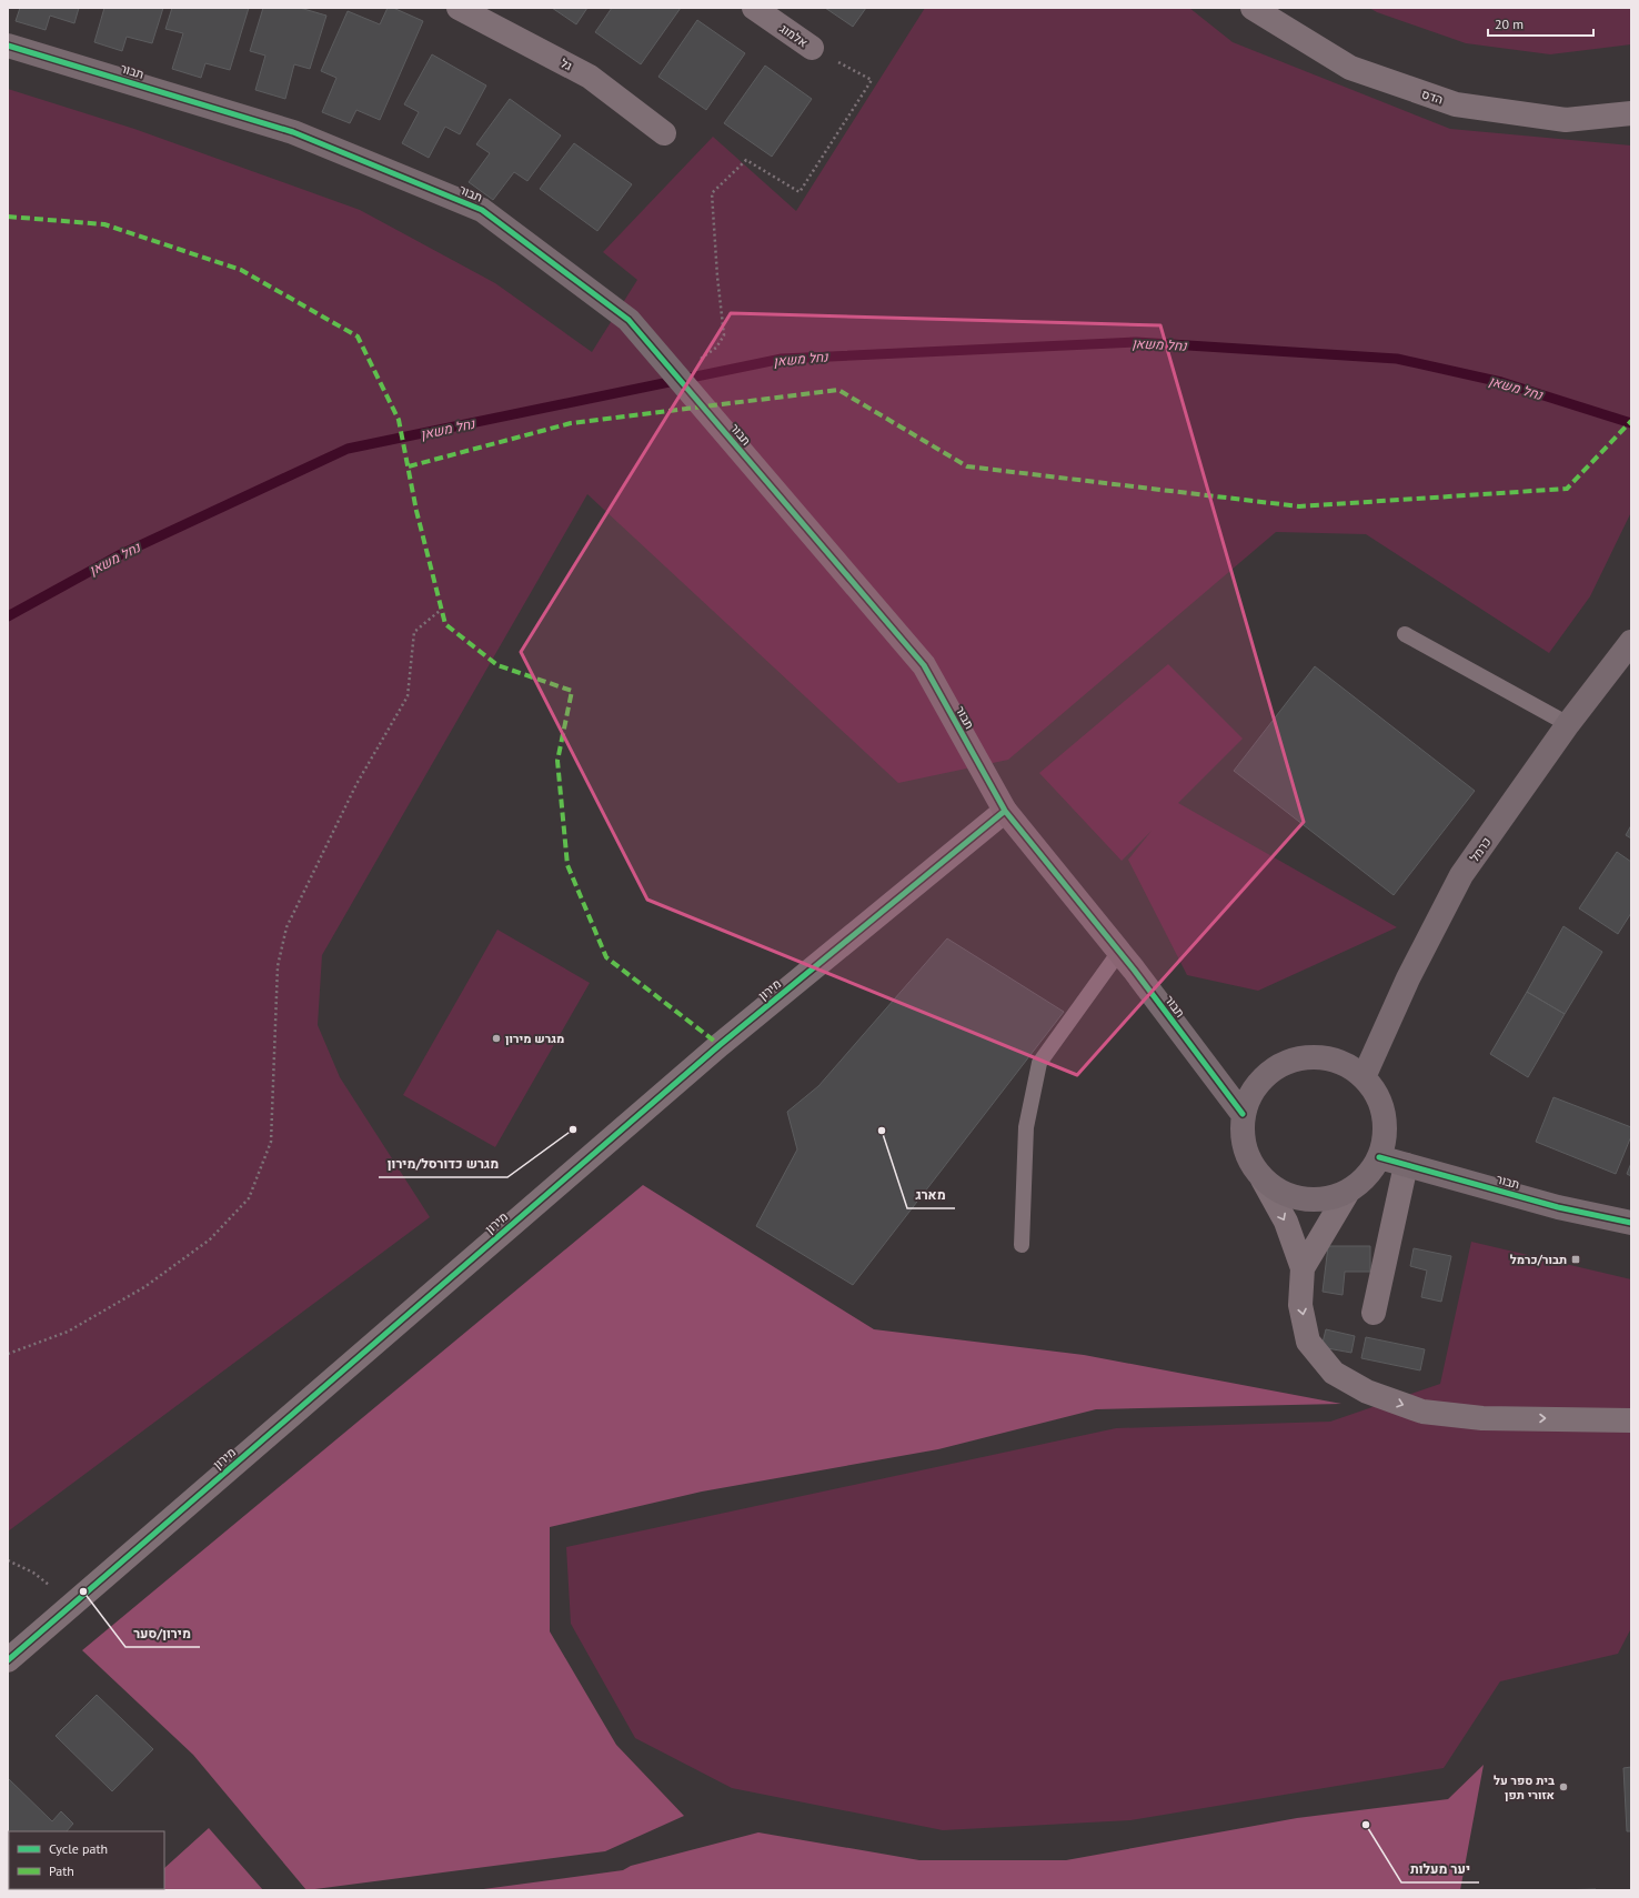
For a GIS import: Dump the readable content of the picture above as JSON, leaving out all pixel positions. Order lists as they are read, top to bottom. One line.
{"streets":{"street":["אלמוג","גל","תבור","הדס","כרמל","מירון"]},"crossings":[["תבור","כרמל"],["תבור","מירון"]],"water":["נחל משאן"],"places":{"other":["מגרש מירון","מגרש כדורסל/מירון","מארג","מירון/סער","בית ספר על אזורי תפן","יער מעלות"],"transit":["תבור/כרמל"]},"legend":["Cycle path","Path"],"scale_bar":"20 m"}
